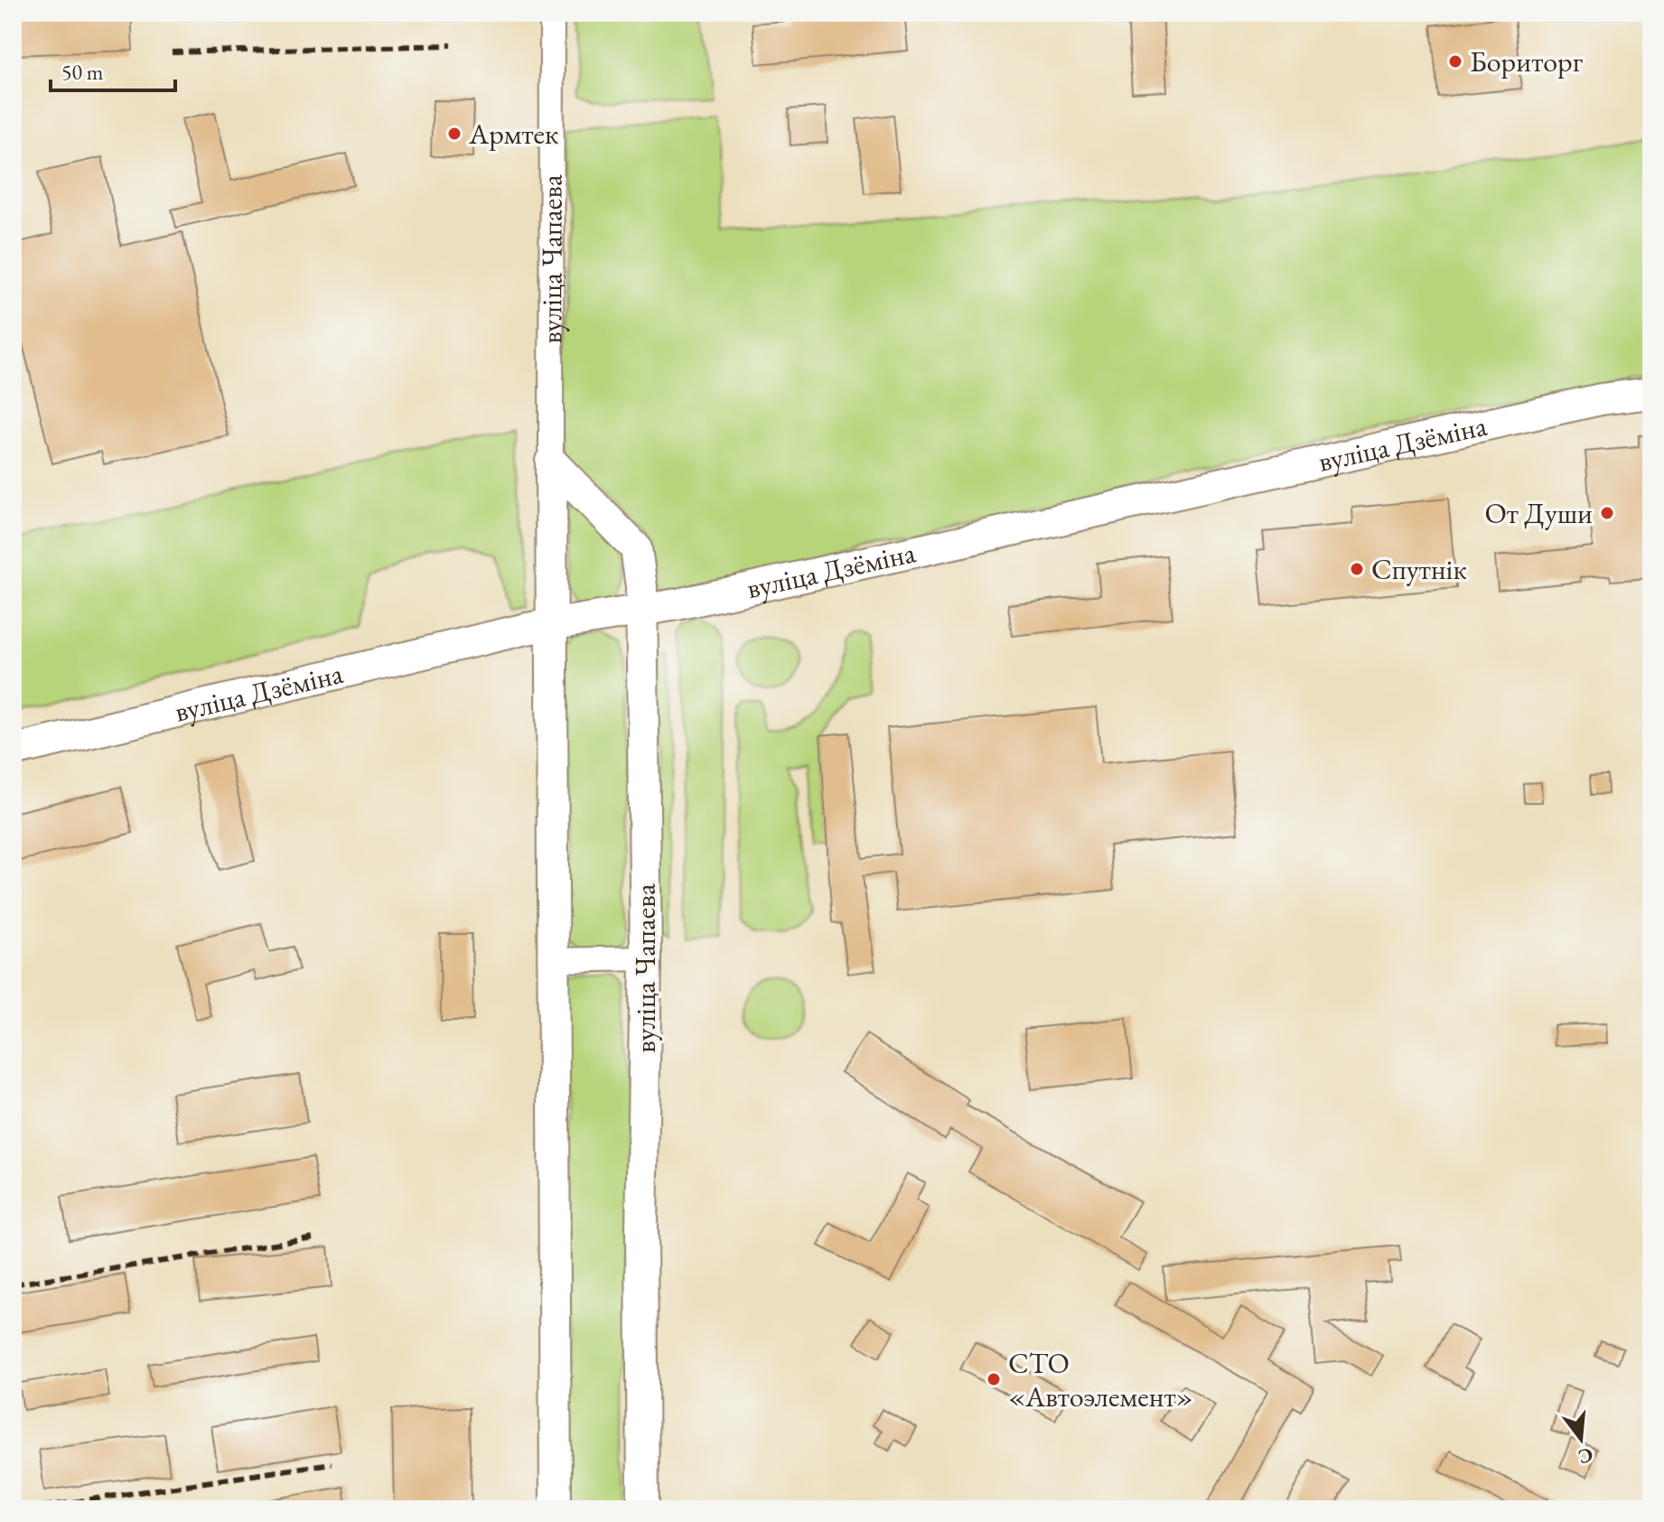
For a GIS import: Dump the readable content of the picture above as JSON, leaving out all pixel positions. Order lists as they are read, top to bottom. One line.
{"streets":{"main road":["вуліца Чапаева","вуліца Дзёміна"]},"crossings":[["вуліца Чапаева","вуліца Дзёміна"]],"places":["Бориторг","Армтек","От Души","Спутнік","СТО «Автоэлемент»"],"scale_bar":"50 m","north":"bottom"}
